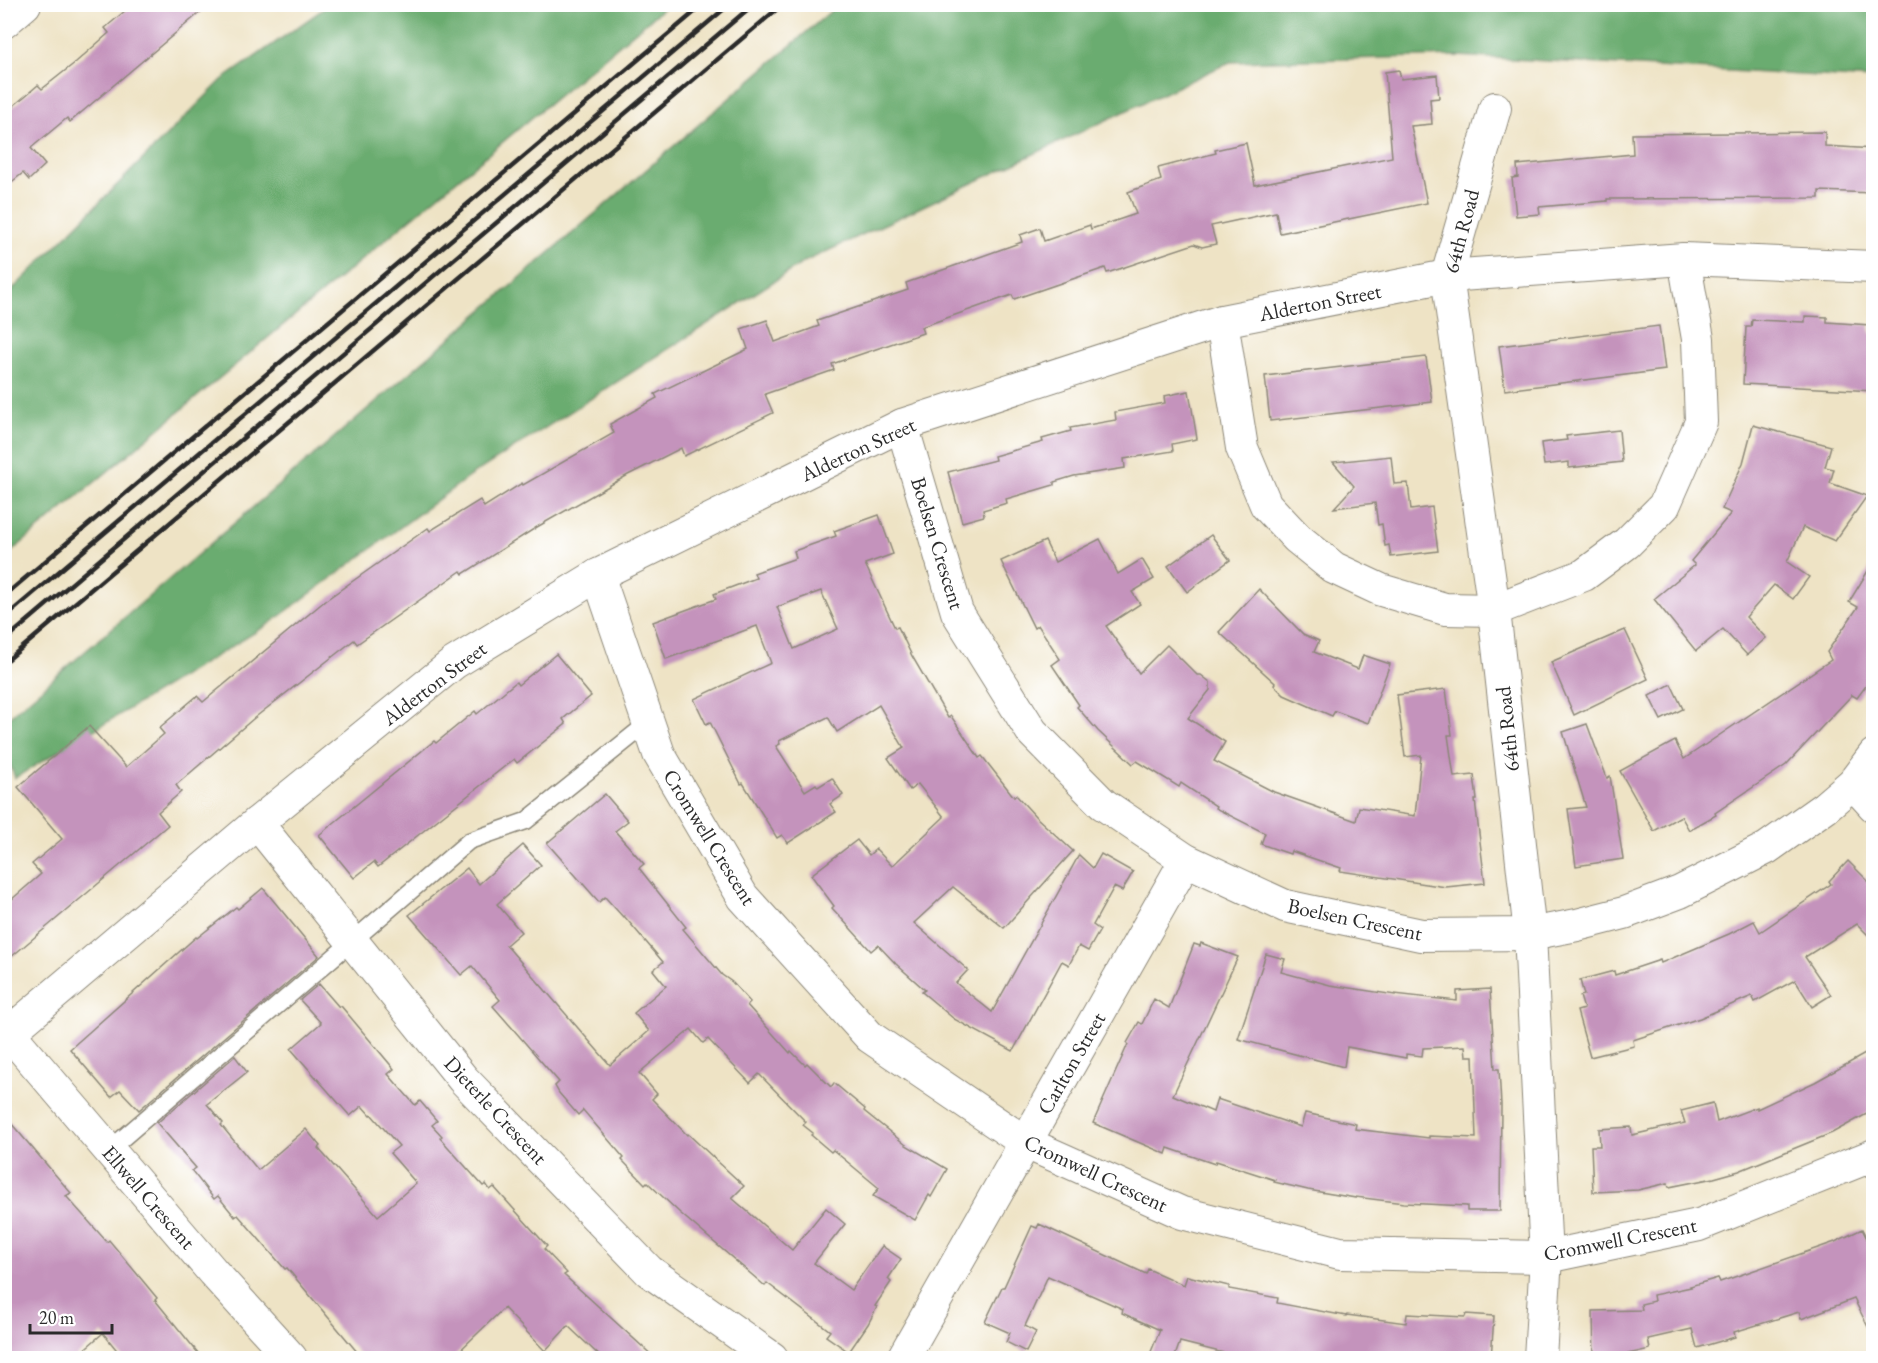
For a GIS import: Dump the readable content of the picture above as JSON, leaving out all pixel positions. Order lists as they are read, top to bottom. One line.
{"streets":{"street":["64th Road","Alderton Street","Boelsen Crescent","Cromwell Crescent","Carlton Street","Dieterle Crescent","Ellwell Crescent"]},"crossings":[["64th Road","Alderton Street"],["64th Road","Boelsen Crescent"],["64th Road","Cromwell Crescent"],["Alderton Street","Boelsen Crescent"],["Alderton Street","Cromwell Crescent"],["Alderton Street","Dieterle Crescent"],["Alderton Street","Ellwell Crescent"],["Boelsen Crescent","Carlton Street"],["Cromwell Crescent","Carlton Street"]],"scale_bar":"20 m"}
